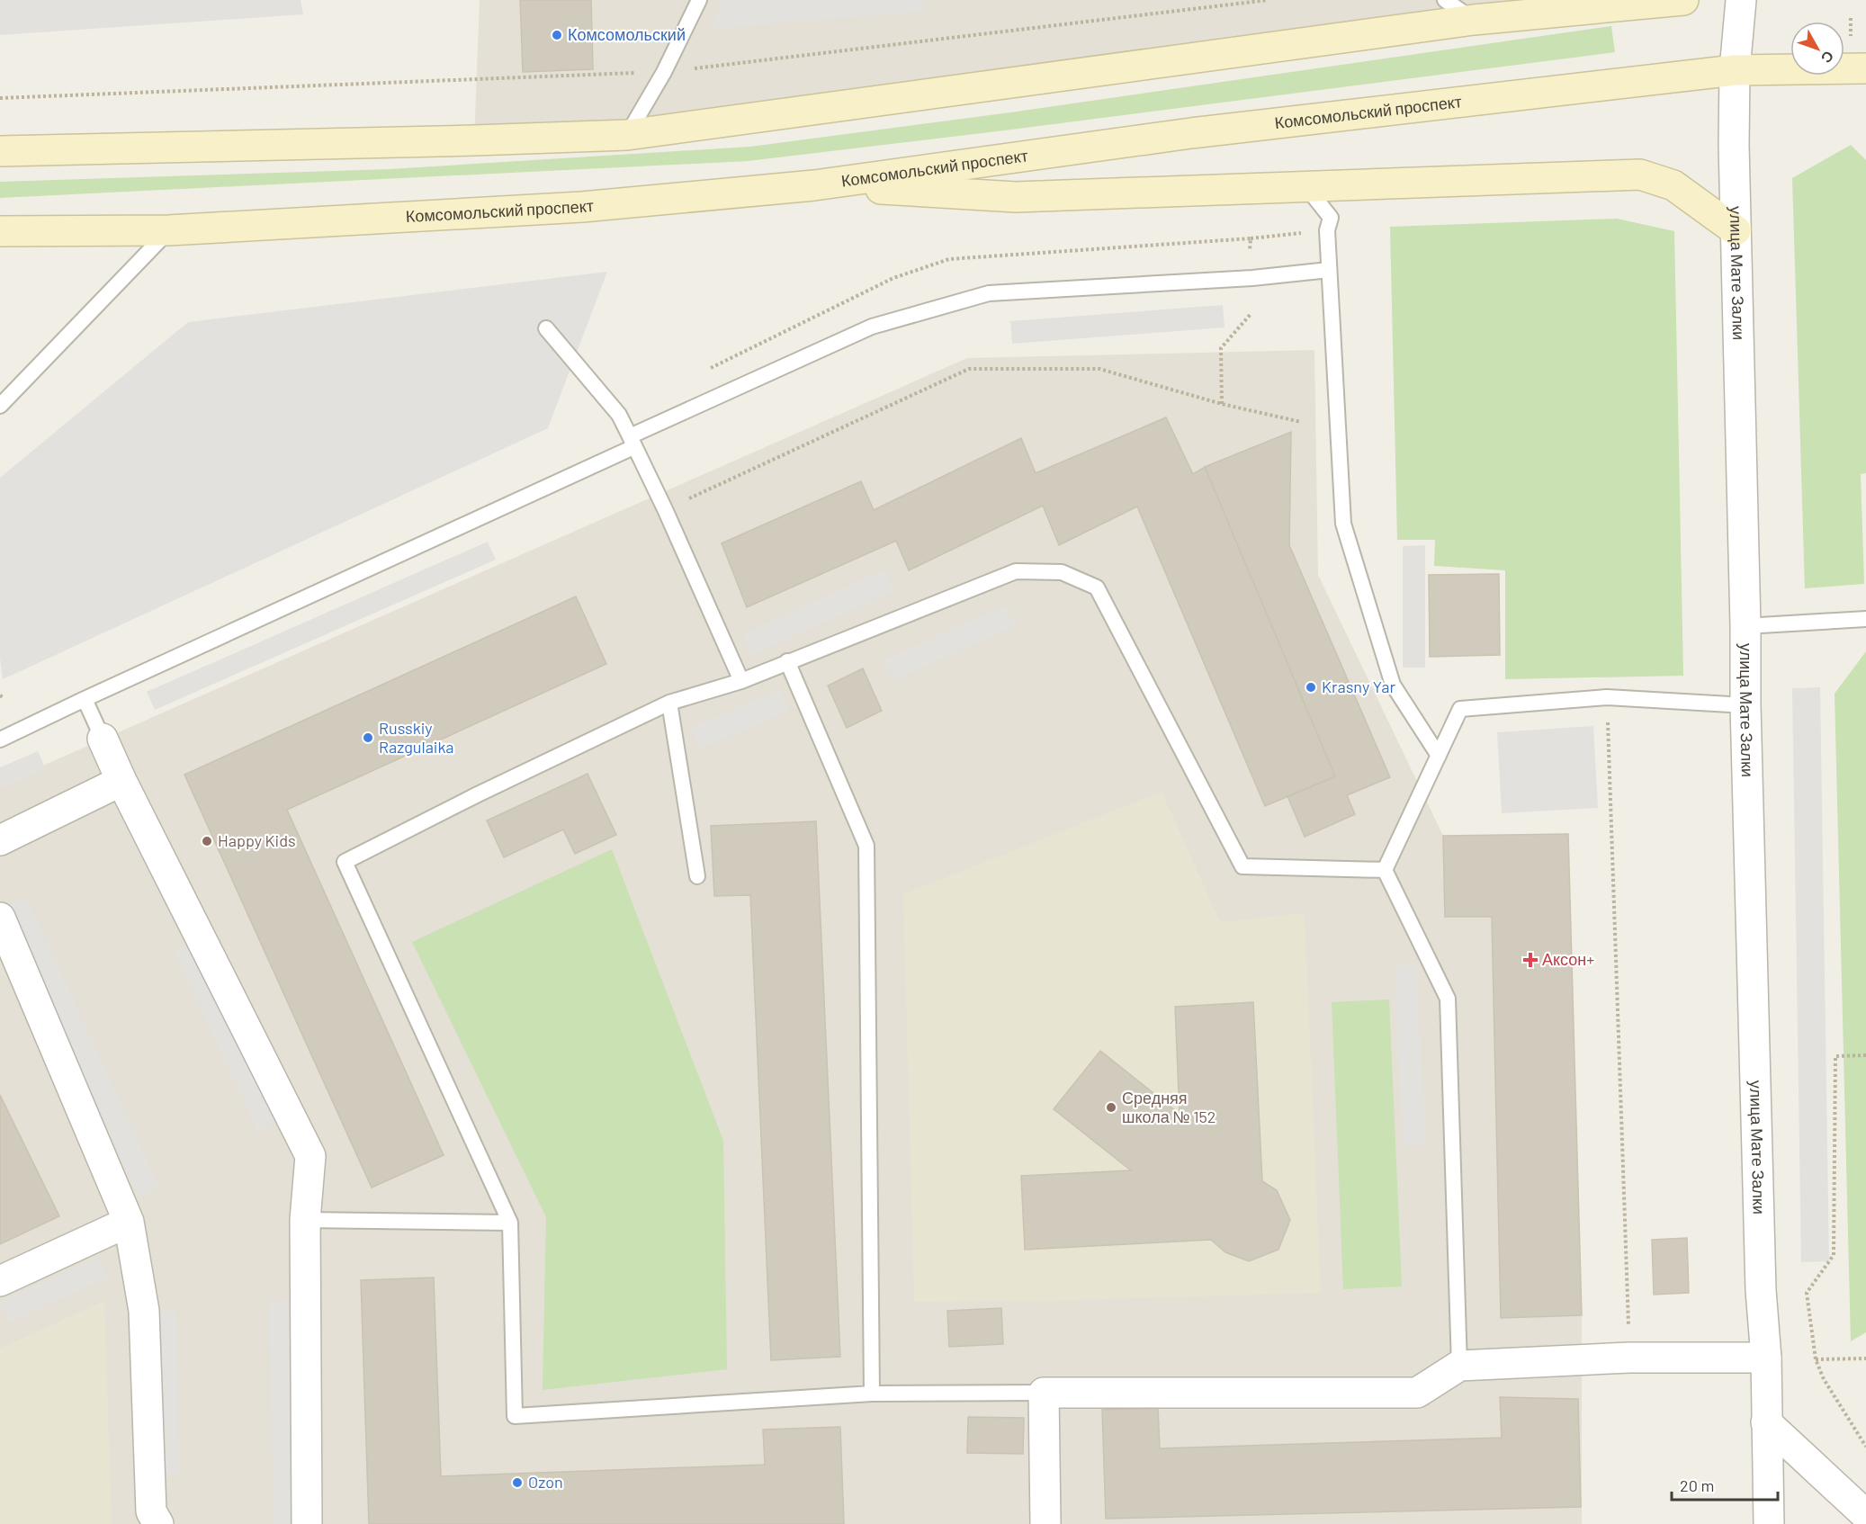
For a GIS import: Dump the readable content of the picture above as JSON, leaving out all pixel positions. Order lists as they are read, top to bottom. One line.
{"streets":{"main road":["Комсомольский проспект"],"street":["улица Мате Залки"]},"crossings":[["Комсомольский проспект","улица Мате Залки"]],"places":{"other":["Комсомольский","Krasny Yar","Russkiy Razgulaika","Happy Kids","Средняя школа № 152","Ozon"],"health":["Аксон+"]},"scale_bar":"20 m","north":"bottom right"}
